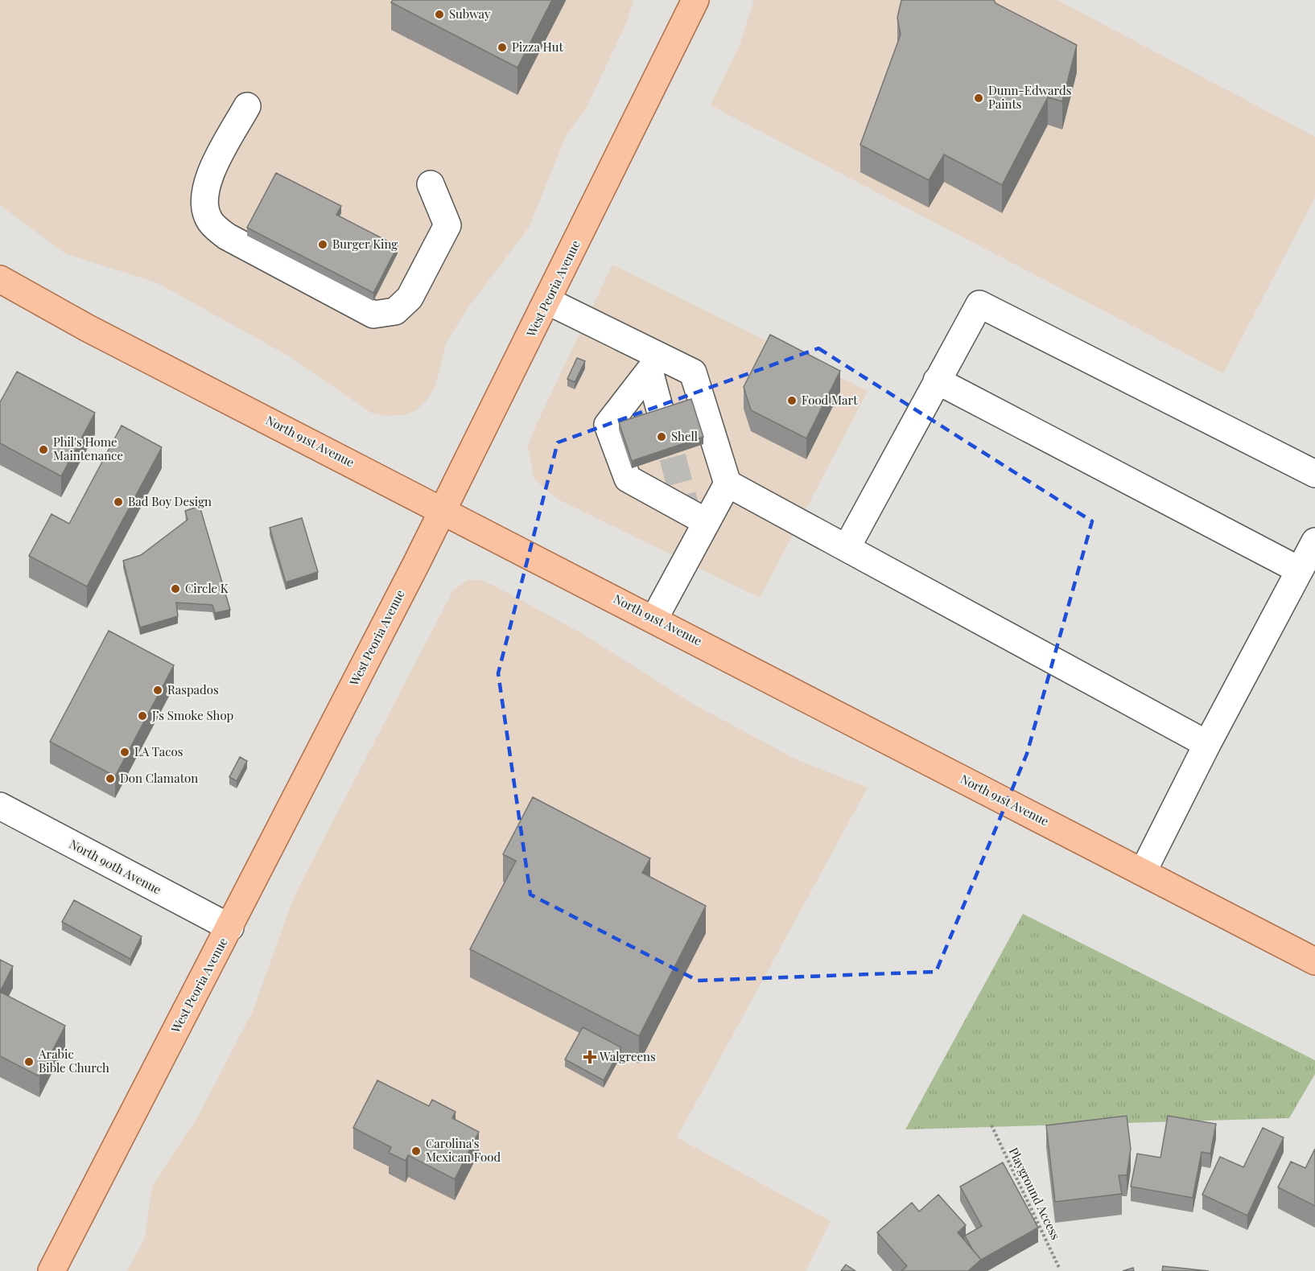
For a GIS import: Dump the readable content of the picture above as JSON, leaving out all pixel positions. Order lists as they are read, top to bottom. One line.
{"streets":{"main road":["West Peoria Avenue","North 91st Avenue"],"street":["North 90th Avenue"],"path":["Playground Access"]},"crossings":[["West Peoria Avenue","North 91st Avenue"],["West Peoria Avenue","North 90th Avenue"]],"places":{"other":["Subway","Pizza Hut","Dunn-Edwards Paints","Burger King","Food Mart","Shell","Phil's Home Maintenance","Bad Boy Design","Circle K","Raspados","J’s Smoke Shop","LA Tacos","Don Clamaton","Arabic Bible Church","Carolina's Mexican Food"],"health":["Walgreens"]}}
